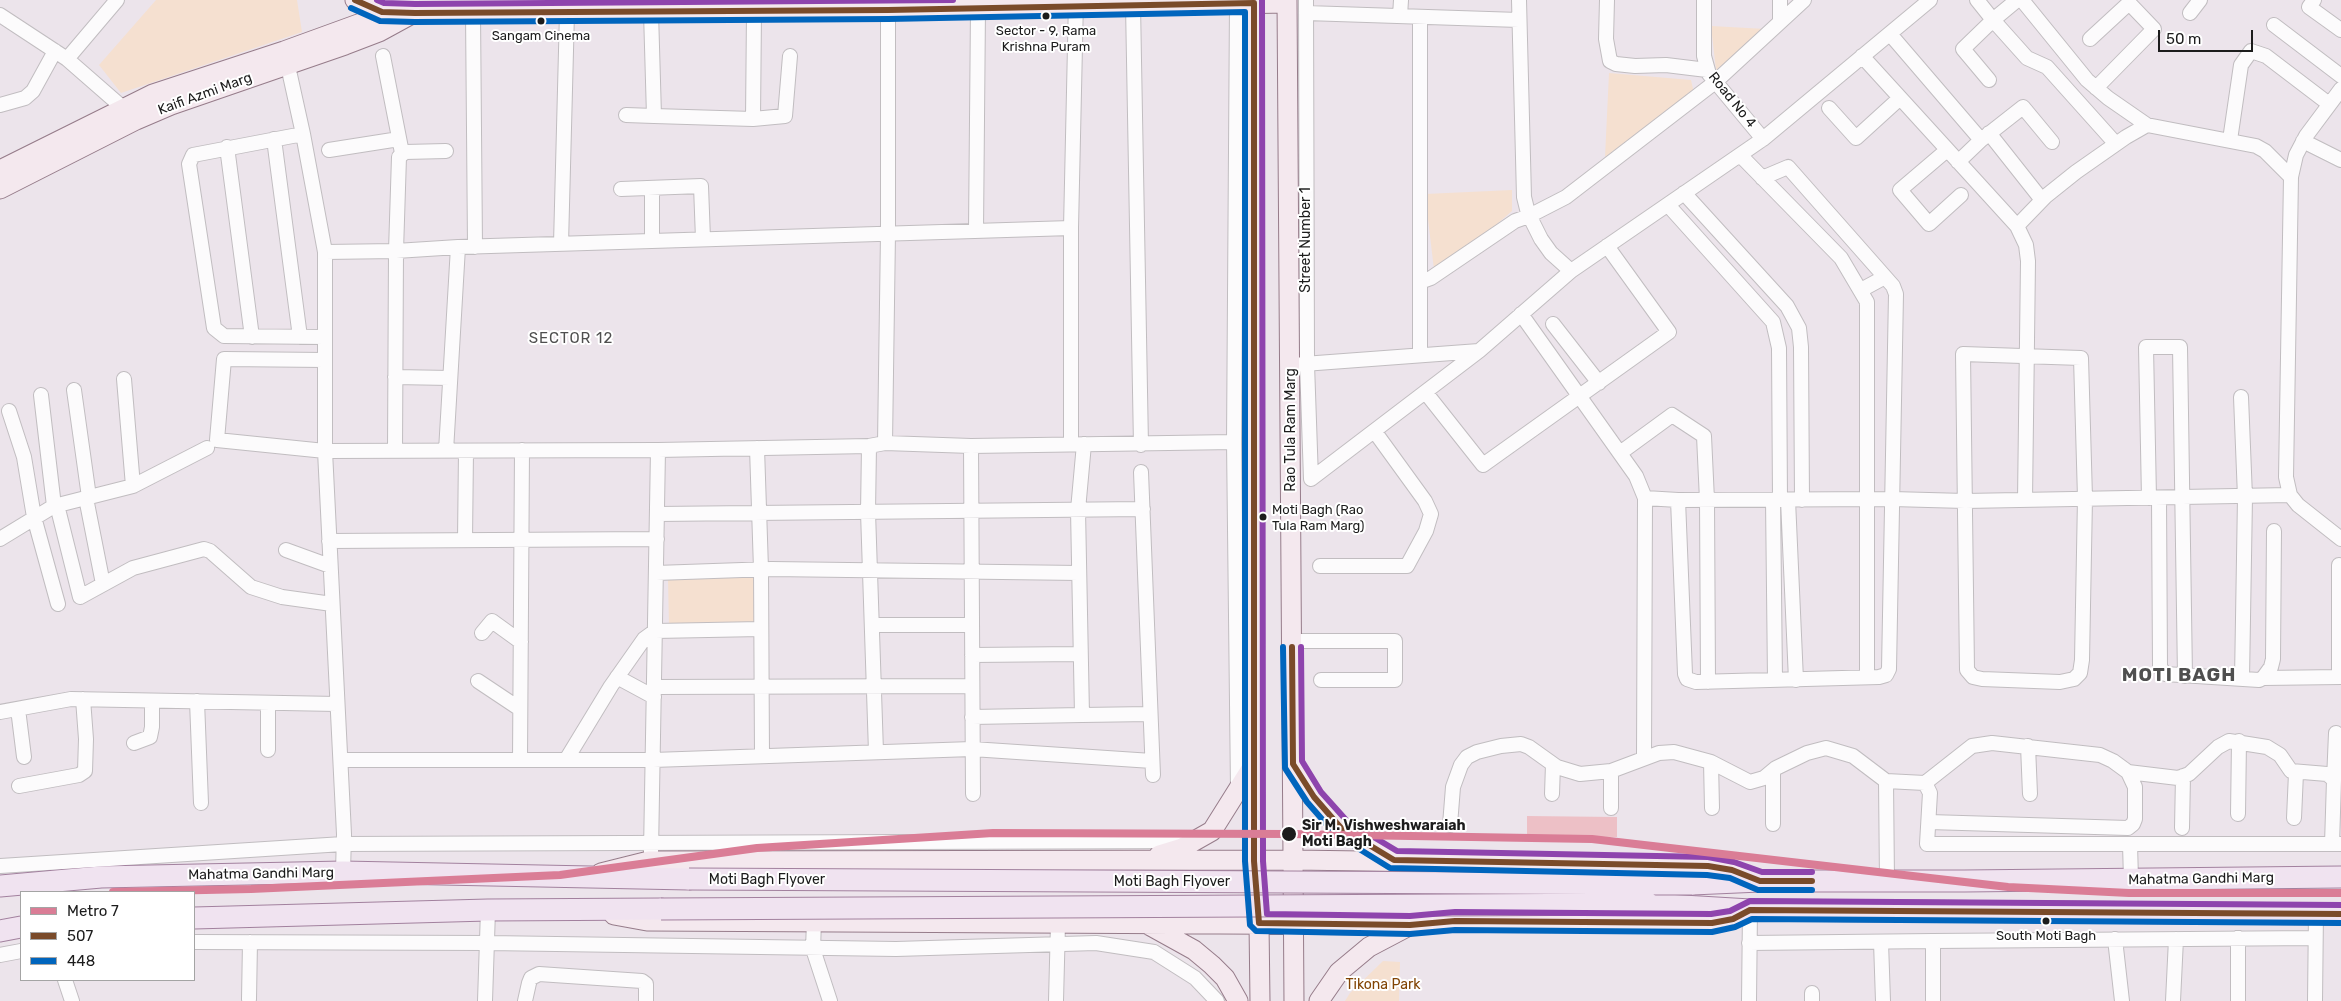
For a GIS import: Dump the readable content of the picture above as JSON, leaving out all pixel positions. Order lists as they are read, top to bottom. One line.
{"streets":{"main road":["Mahatma Gandhi Marg","Moti Bagh Flyover"],"street":["Kaifi Azmi Marg","Road No 4","Street Number 1","Rao Tula Ram Marg"]},"crossings":[["Street Number 1","Rao Tula Ram Marg"],["Mahatma Gandhi Marg","Moti Bagh Flyover"]],"districts":["SECTOR 12","MOTI BAGH"],"parks":["Tikona Park"],"places":["Sector - 9, Rama Krishna Puram","Sangam Cinema","Moti Bagh (Rao Tula Ram Marg)","Sir M. Vishweshwaraiah Moti Bagh","South Moti Bagh"],"lines":["transit line 507","transit line 448","metro line 7"],"legend":["Metro 7","507","448"],"scale_bar":"50 m"}
